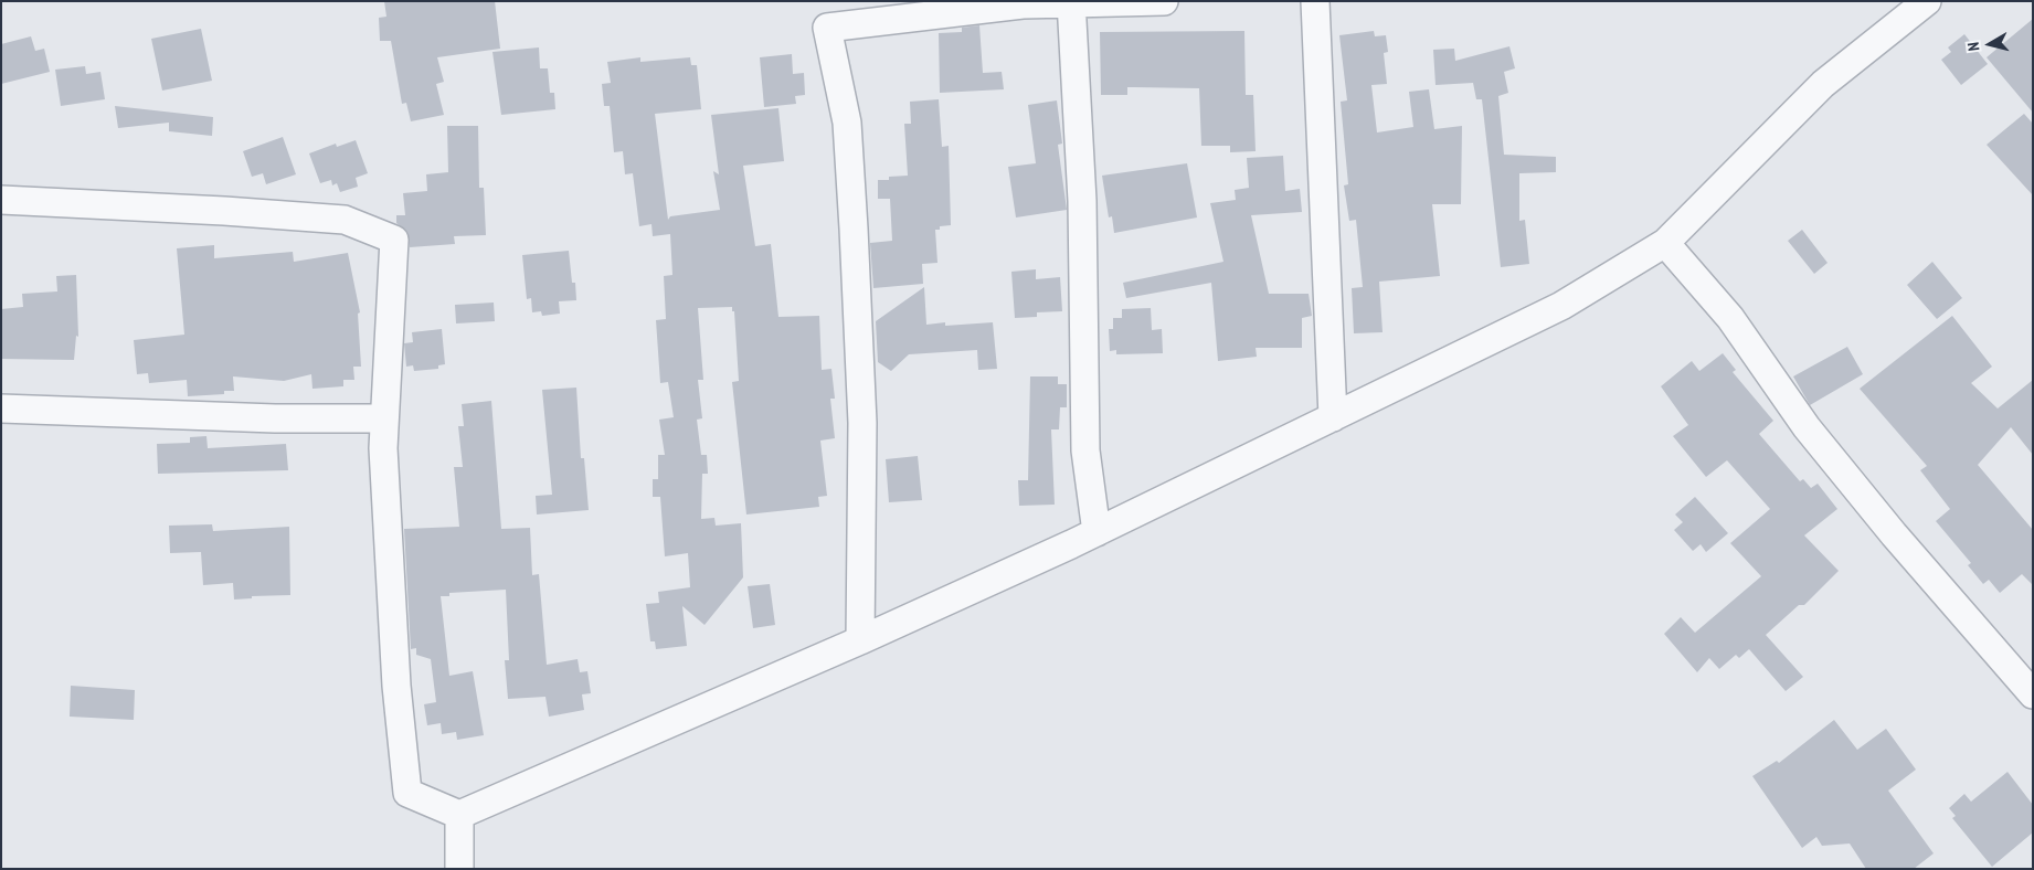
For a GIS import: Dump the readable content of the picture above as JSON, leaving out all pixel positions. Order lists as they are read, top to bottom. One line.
{"north":"left"}
